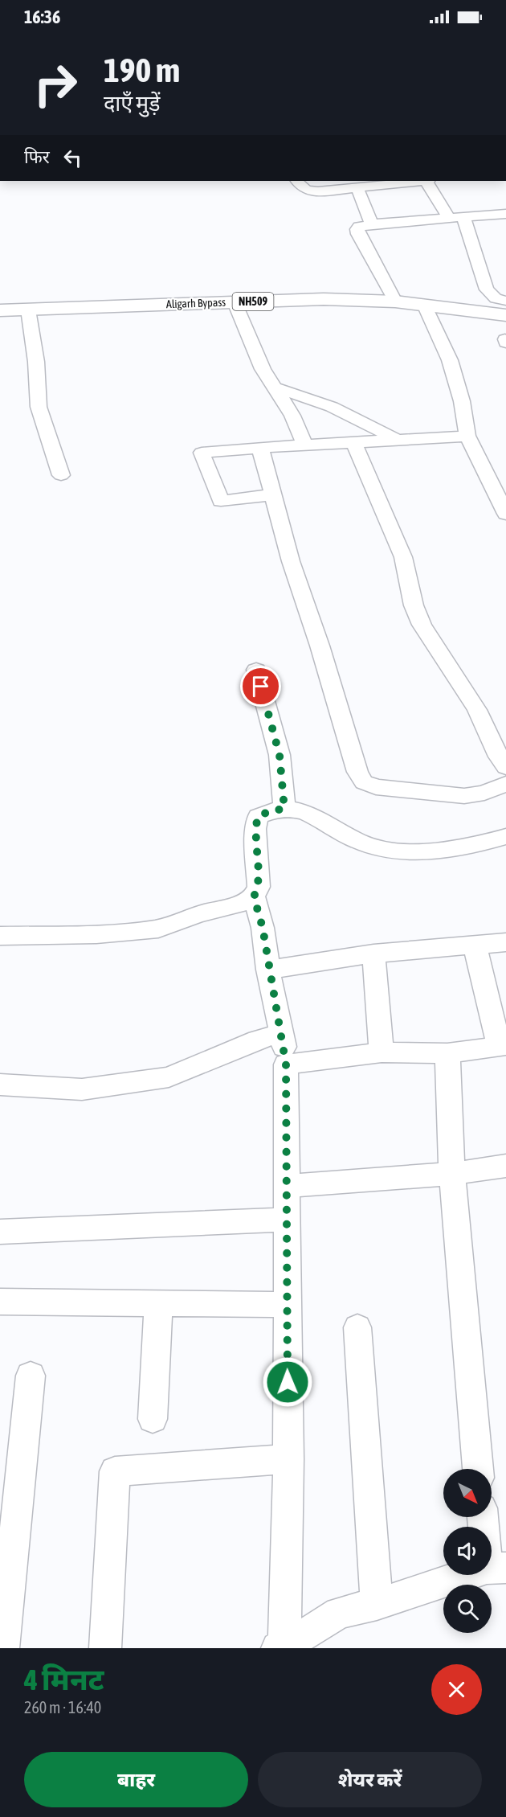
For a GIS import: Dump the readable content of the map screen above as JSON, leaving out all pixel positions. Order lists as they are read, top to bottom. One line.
{"streets":{"highway":["NH509","Aligarh Bypass"]},"north":"bottom right","page":{"status":"16:36","turn":["190 m","दाएँ मुड़ें"],"then":"फिर","heading":["4 मिनट","260 m · 16:40"],"buttons":["बाहर","शेयर करें"]}}
